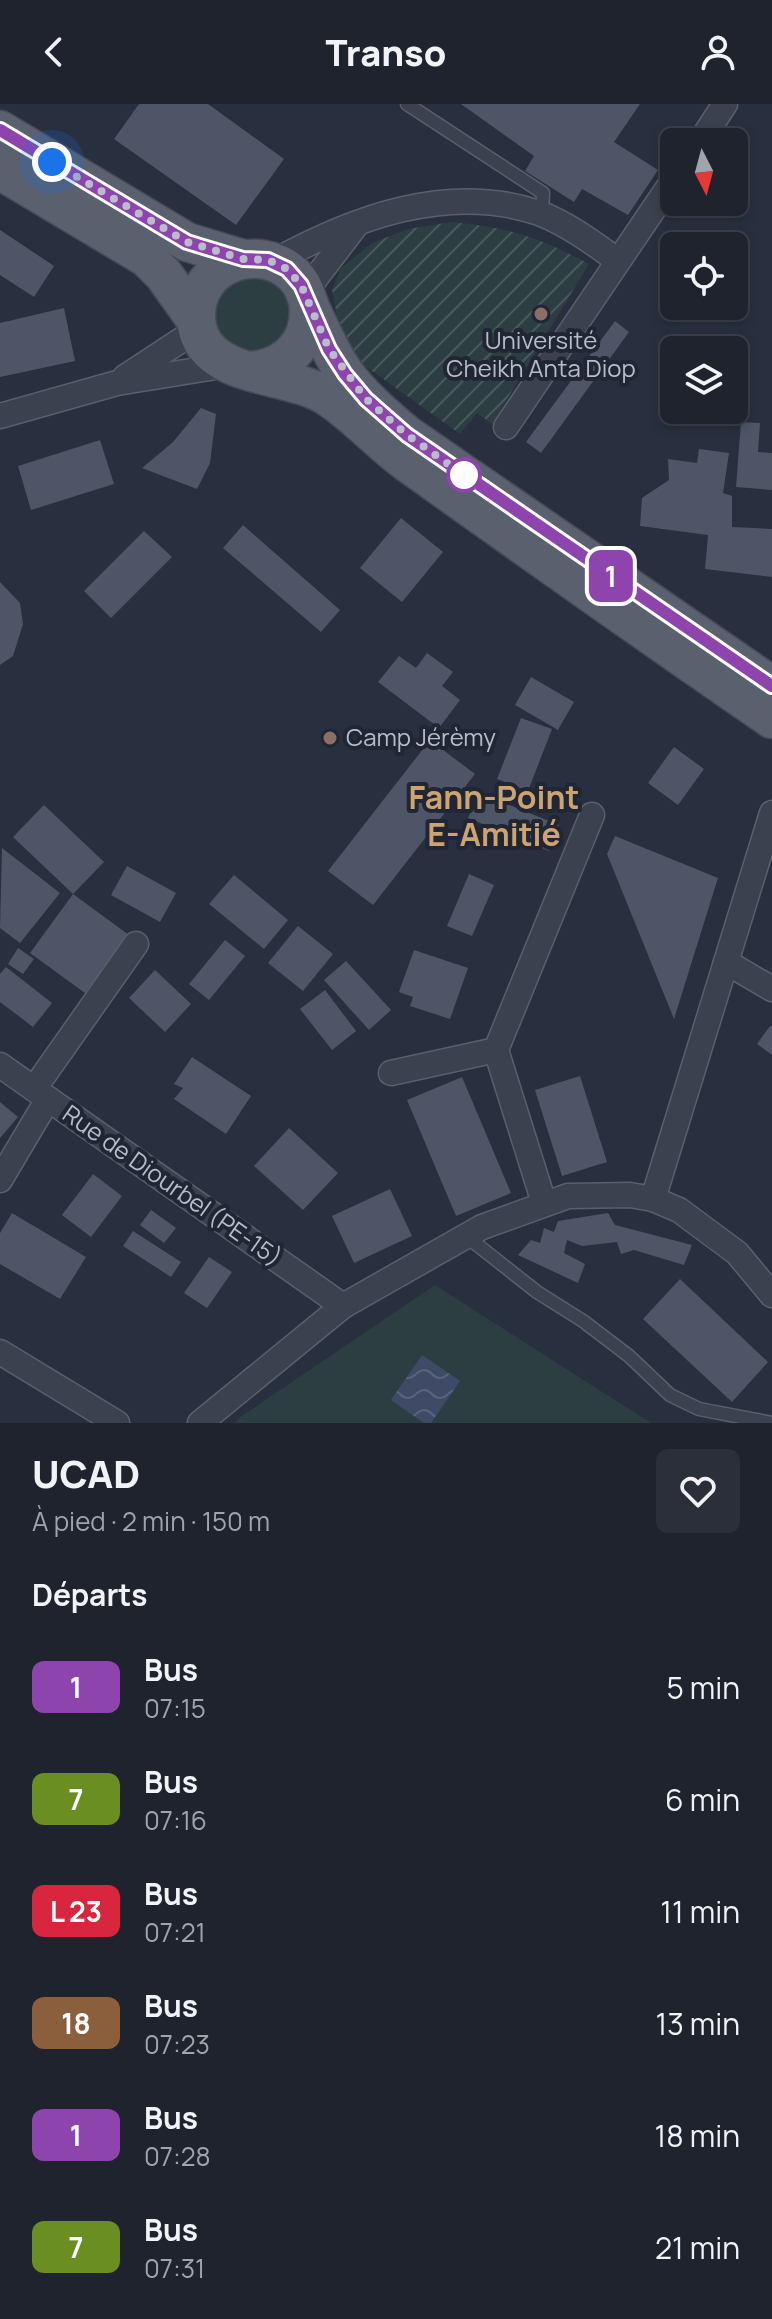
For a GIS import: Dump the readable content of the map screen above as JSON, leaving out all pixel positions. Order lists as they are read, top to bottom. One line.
{"streets":{"street":["Rue de Diourbel (PE-15)"]},"districts":["Fann-Point E-Amitié"],"places":["Université Cheikh Anta Diop","Camp Jérèmy"],"lines":["bus line 1"],"north":"bottom","page":{"header":"Transo","on_map":"1","heading":[["UCAD","À pied · 2 min · 150 m"],"Départs"],"list":[{"mark":"1","name":"Bus","note":"07:15","value":"5 min"},{"mark":"7","name":"Bus","note":"07:16","value":"6 min"},{"mark":"L 23","name":"Bus","note":"07:21","value":"11 min"},{"mark":"18","name":"Bus","note":"07:23","value":"13 min"},{"mark":"1","name":"Bus","note":"07:28","value":"18 min"},{"mark":"7","name":"Bus","note":"07:31","value":"21 min"}]}}
